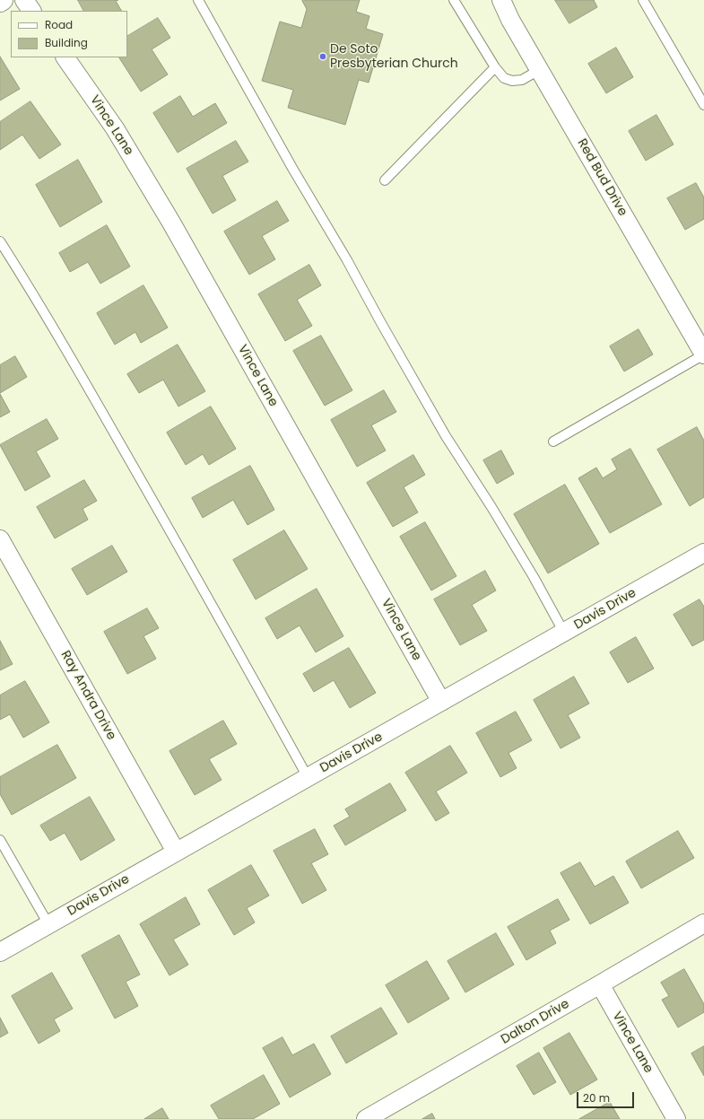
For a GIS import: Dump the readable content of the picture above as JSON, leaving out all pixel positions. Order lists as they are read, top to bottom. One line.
{"streets":{"street":["Vince Lane","Red Bud Drive","Davis Drive","Ray Andra Drive","Dalton Drive"]},"crossings":[["Vince Lane","Davis Drive"],["Vince Lane","Dalton Drive"],["Davis Drive","Ray Andra Drive"]],"places":["De Soto Presbyterian Church"],"legend":["Road","Building"],"scale_bar":"20 m"}
